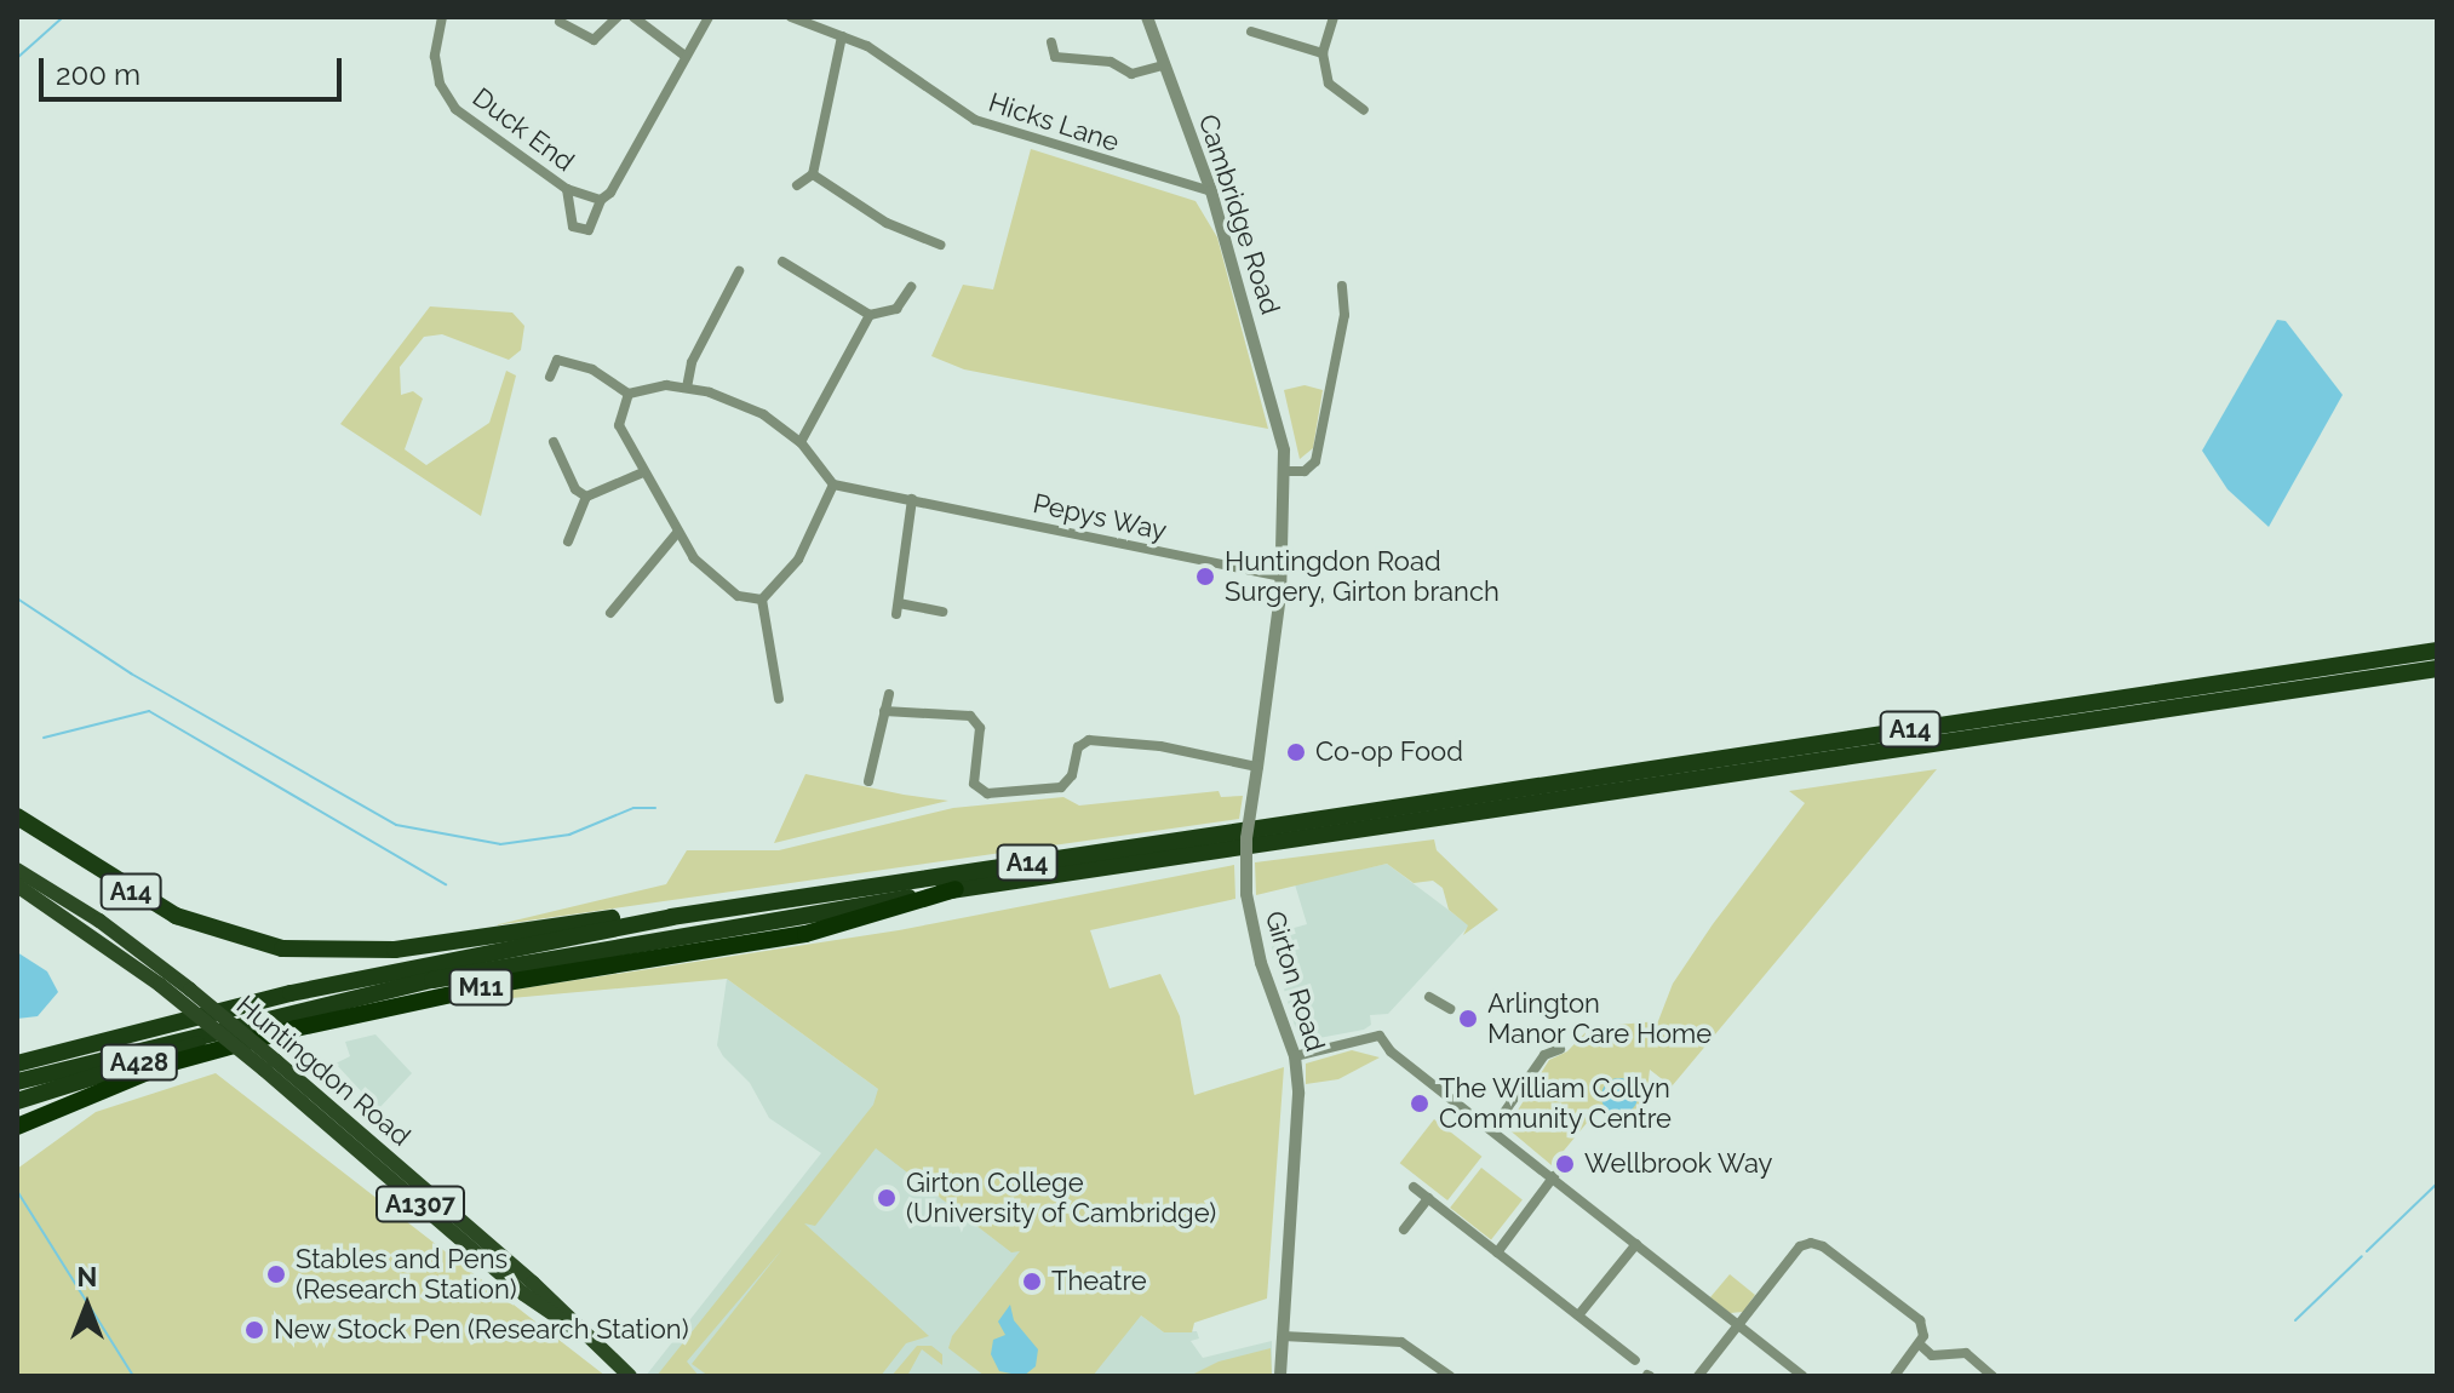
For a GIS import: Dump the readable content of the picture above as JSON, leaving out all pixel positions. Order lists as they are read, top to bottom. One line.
{"streets":{"highway":["A14","M11","A428"],"main road":["Huntingdon Road","A1307"],"street":["Hicks Lane","Duck End","Cambridge Road","Pepys Way","Girton Road"]},"crossings":[["Hicks Lane","Cambridge Road"],["Cambridge Road","Girton Road"],["Pepys Way","Girton Road"],["A14","M11"],["A14","A428"]],"places":["Huntingdon Road Surgery, Girton branch","Co-op Food","Arlington Manor Care Home","The William Collyn Community Centre","Wellbrook Way","Girton College (University of Cambridge)","Stables and Pens (Research Station)","Theatre","New Stock Pen (Research Station)"],"scale_bar":"200 m","north":"top"}
